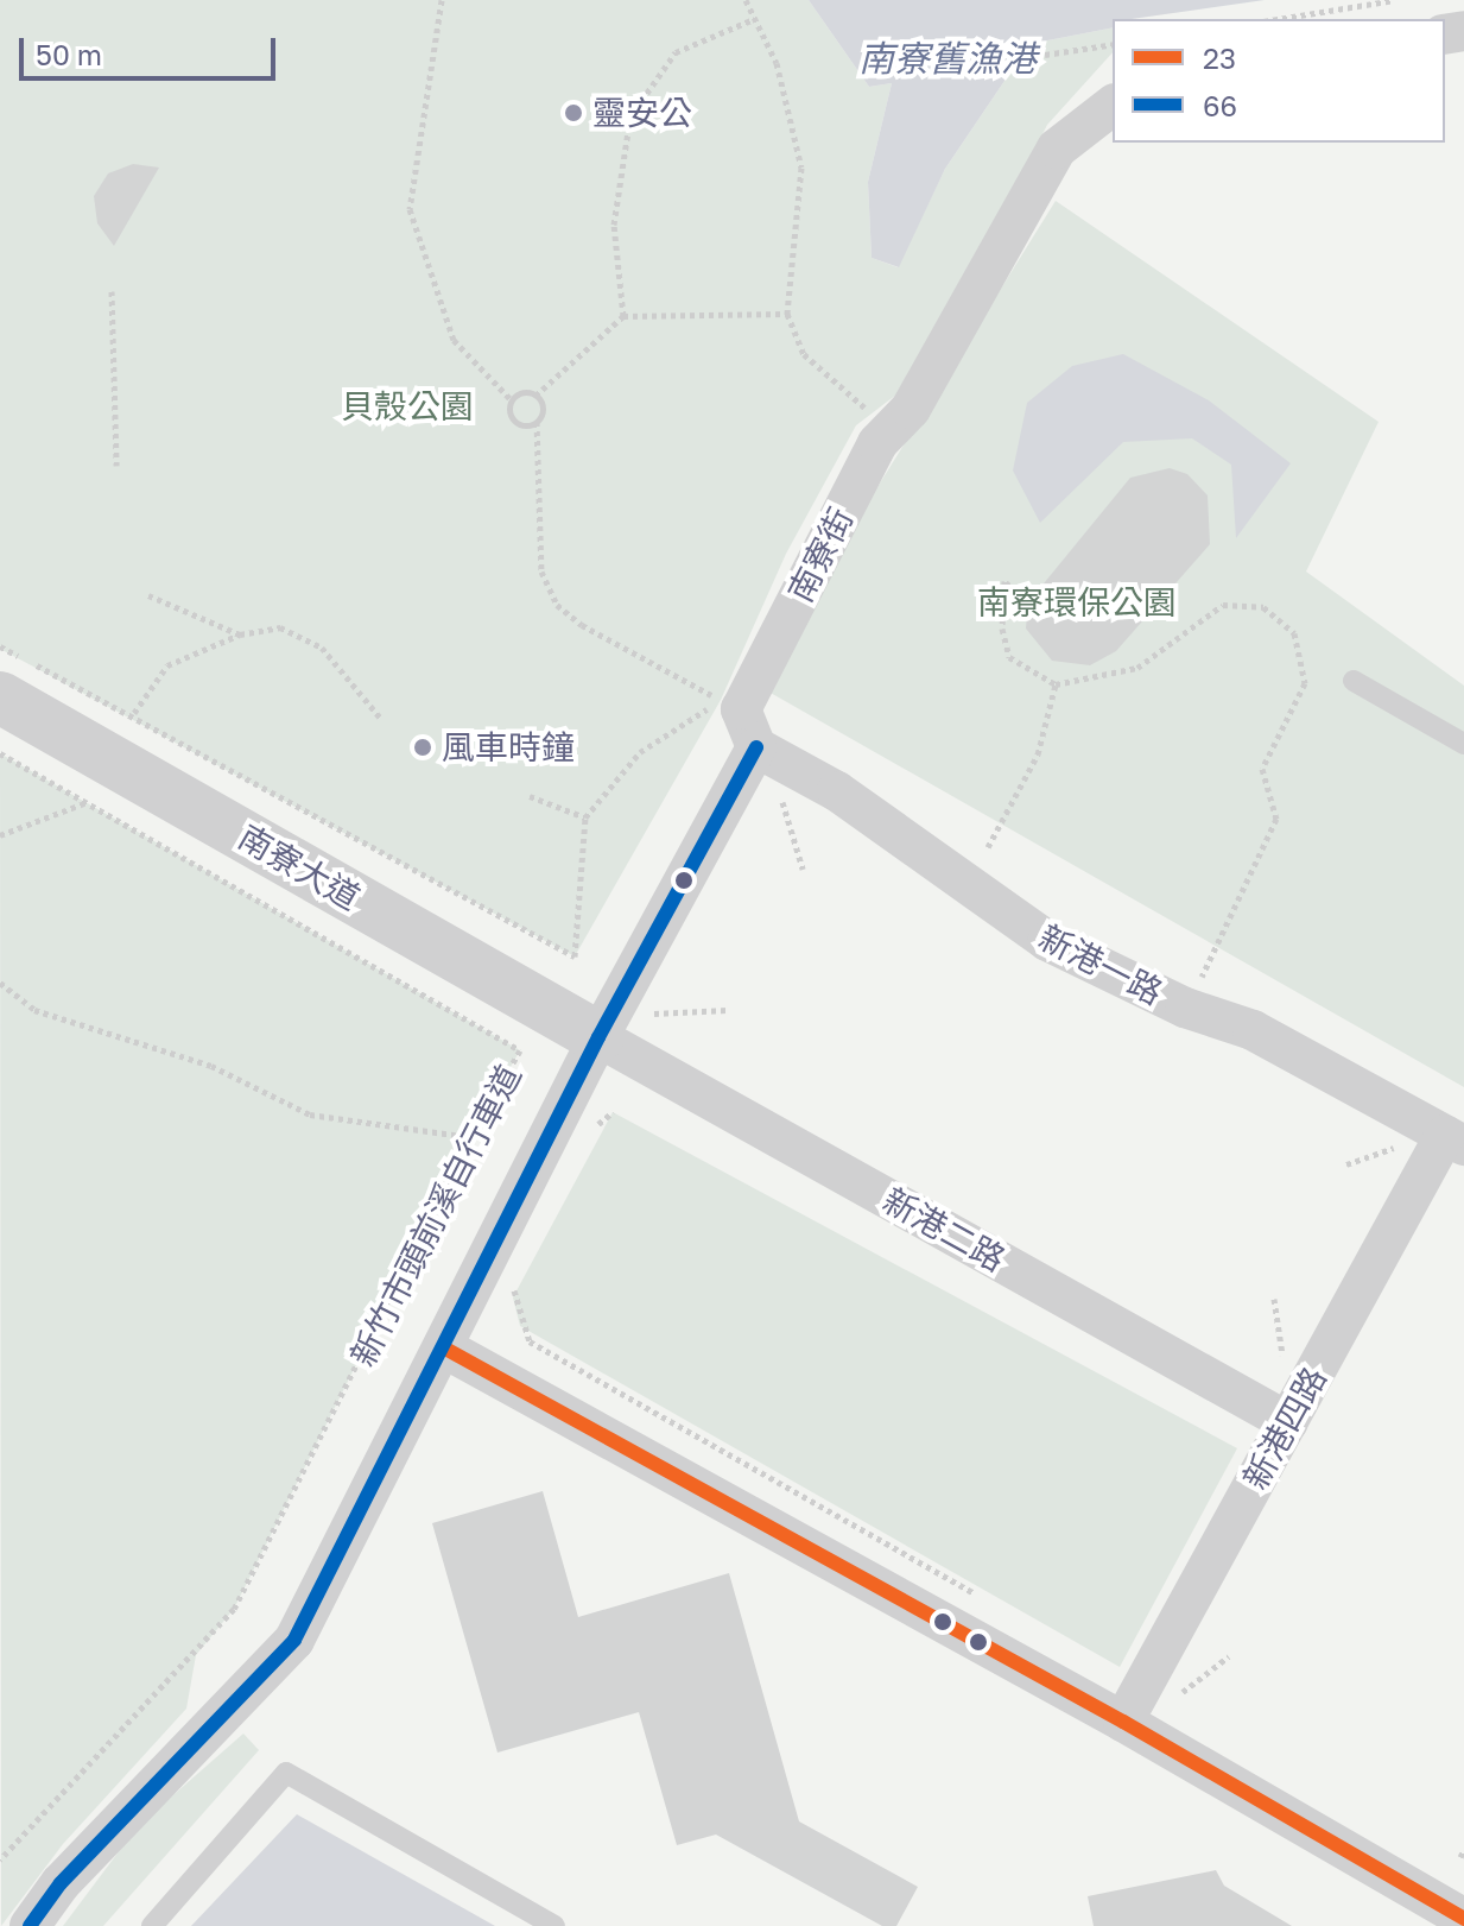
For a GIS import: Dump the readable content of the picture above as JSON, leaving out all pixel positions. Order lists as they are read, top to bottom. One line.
{"streets":{"street":["南寮街","南寮大道","新港一路","新港二路","新港四路"],"path":["新竹市頭前溪自行車道"]},"crossings":[["南寮街","新港一路"],["南寮大道","新港二路"],["新港一路","新港四路"],["新港二路","新港四路"]],"water":["南寮舊漁港"],"parks":["貝殼公園","南寮環保公園"],"places":["靈安公","風車時鐘"],"lines":["transit line 66","transit line 23"],"legend":["23","66"],"scale_bar":"50 m"}
